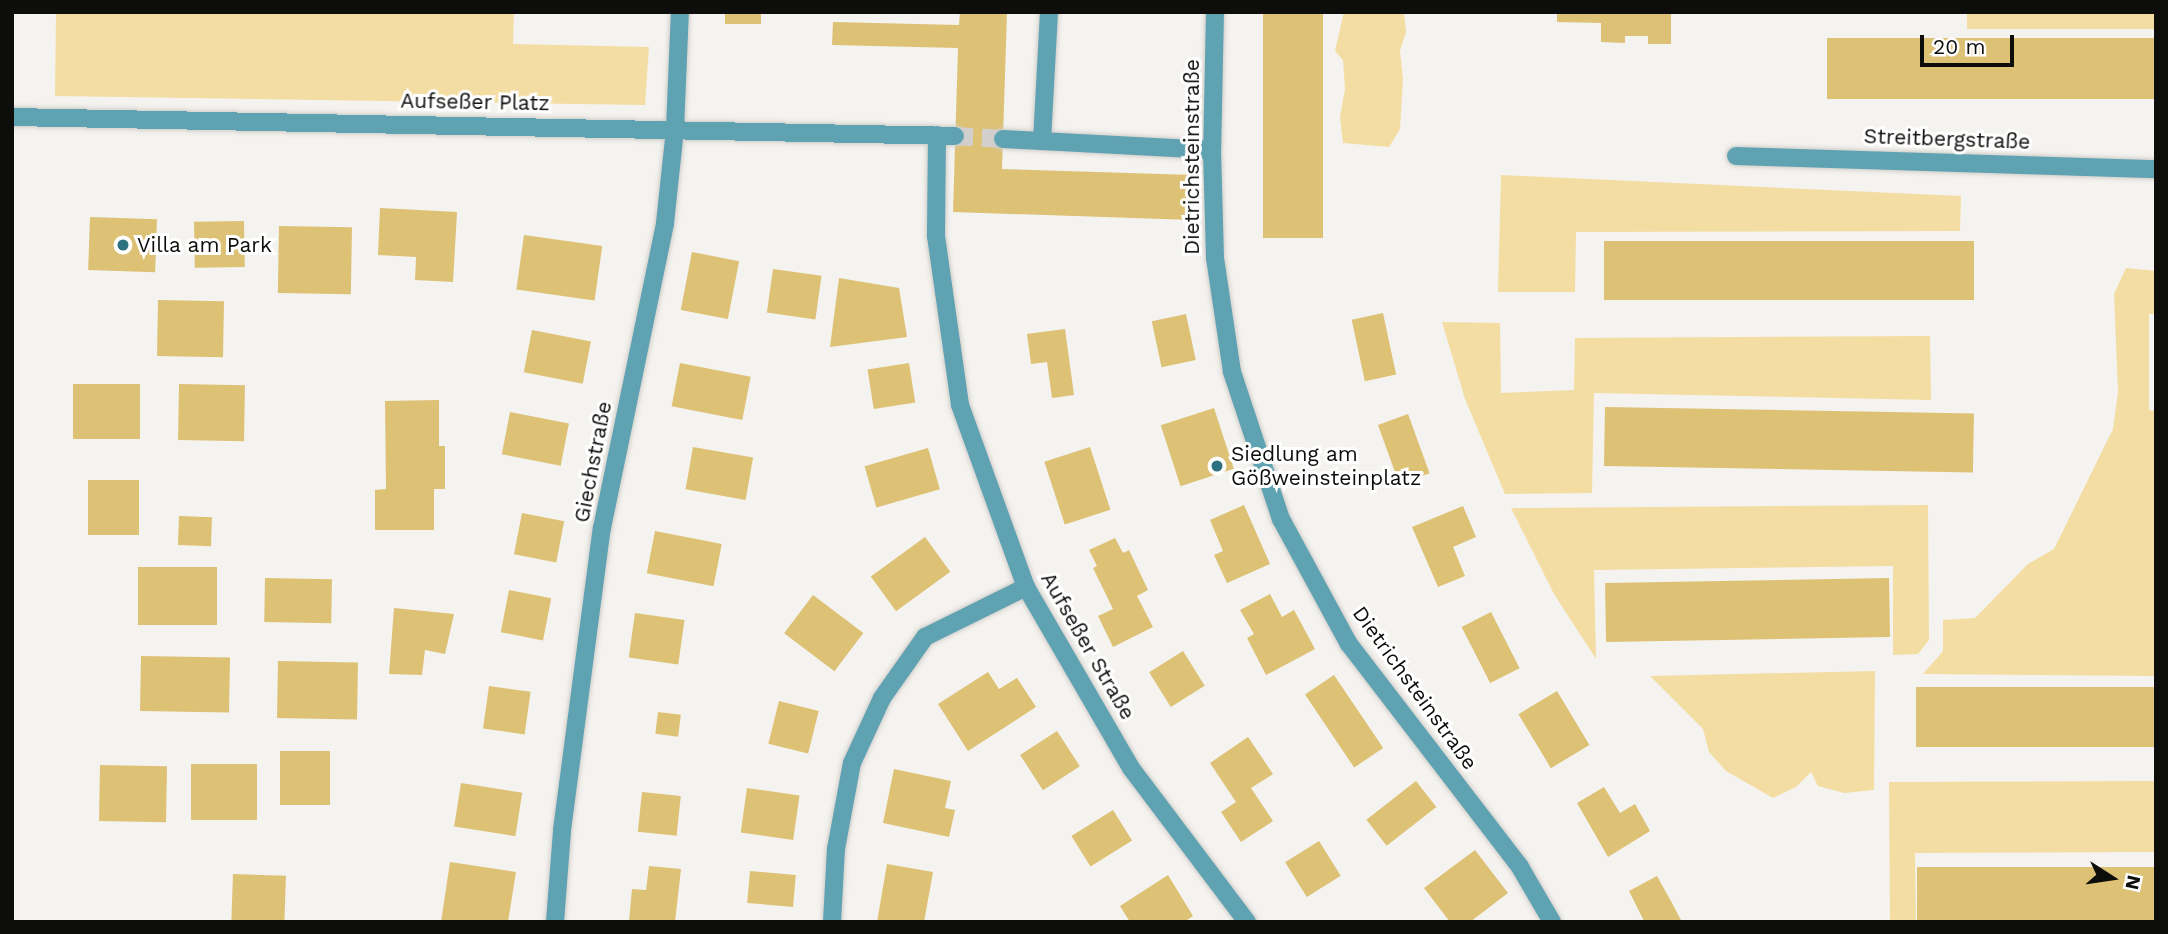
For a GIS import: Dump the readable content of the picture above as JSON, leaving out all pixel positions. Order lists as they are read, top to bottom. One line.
{"streets":{"street":["Aufseßer Platz","Streitbergstraße","Dietrichsteinstraße","Giechstraße","Aufseßer Straße"]},"crossings":[["Aufseßer Platz","Giechstraße"],["Aufseßer Platz","Aufseßer Straße"]],"places":["Villa am Park","Siedlung am Gößweinsteinplatz"],"scale_bar":"20 m","north":"right"}
